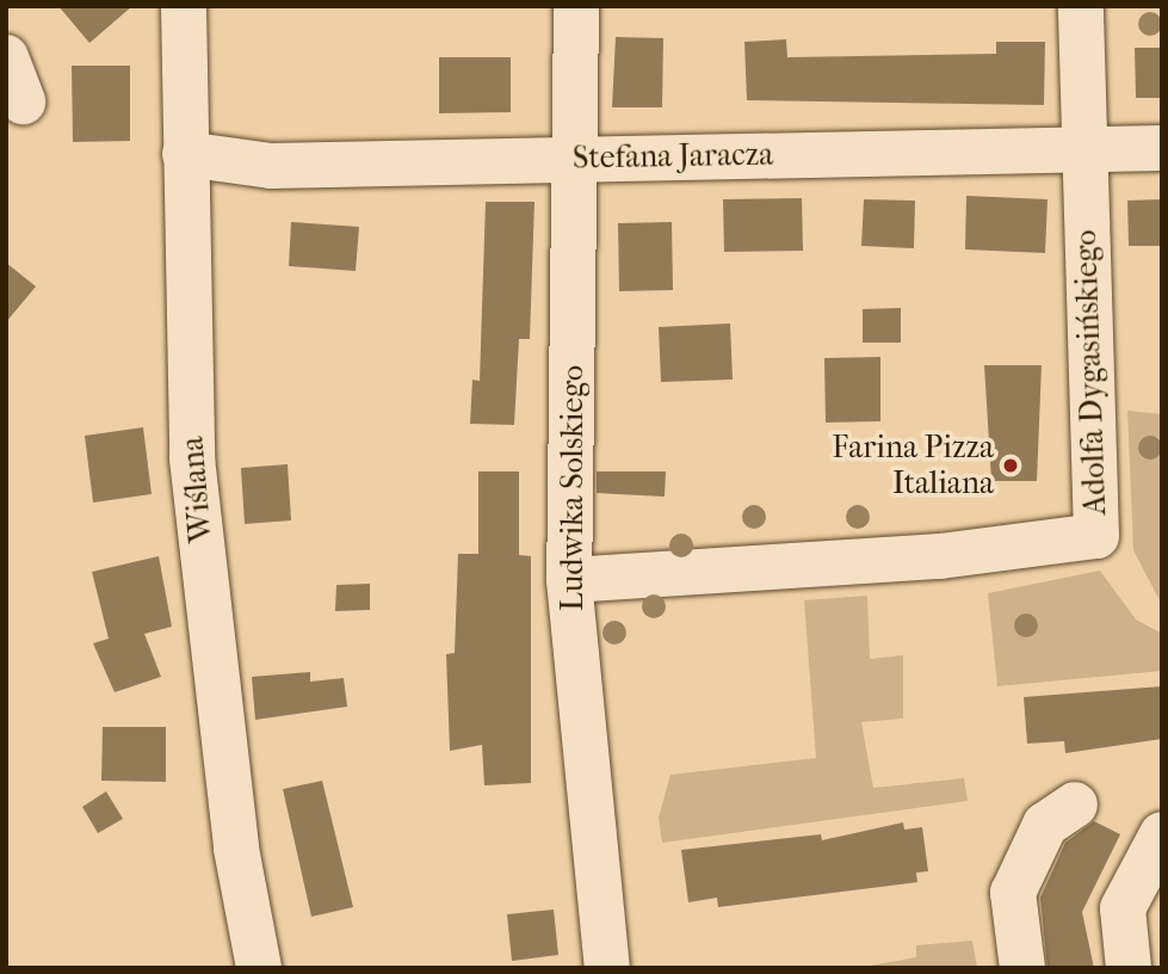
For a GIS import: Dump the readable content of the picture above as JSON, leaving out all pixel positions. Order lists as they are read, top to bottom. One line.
{"streets":{"street":["Stefana Jaracza","Adolfa Dygasińskiego","Ludwika Solskiego","Wiślana"]},"crossings":[["Stefana Jaracza","Adolfa Dygasińskiego"],["Stefana Jaracza","Ludwika Solskiego"],["Stefana Jaracza","Wiślana"],["Adolfa Dygasińskiego","Ludwika Solskiego"]],"places":["Farina Pizza Italiana"]}
